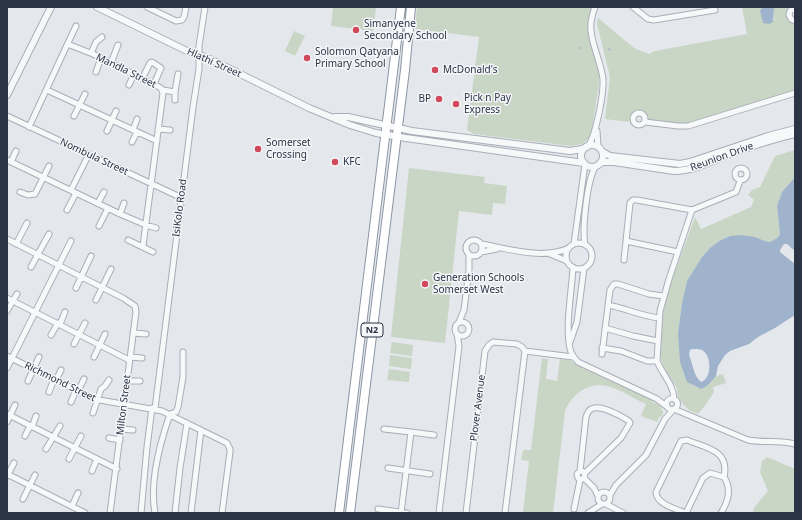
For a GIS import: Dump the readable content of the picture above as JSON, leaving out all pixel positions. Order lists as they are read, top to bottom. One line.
{"streets":{"highway":["N2"],"street":["Hlathi Street","Mandla Street","Nombula Street","Reunion Drive","IsiKolo Road","Richmond Street","Milton Street","Plover Avenue"]},"crossings":[["Hlathi Street","IsiKolo Road"],["Hlathi Street","N2"],["Mandla Street","Nombula Street"],["Nombula Street","IsiKolo Road"],["IsiKolo Road","Richmond Street"],["Richmond Street","Milton Street"]],"places":["Simanyene Secondary School","Solomon Qatyana Primary School","McDonald's","BP","Pick n Pay Express","Somerset Crossing","KFC","Generation Schools Somerset West"]}
